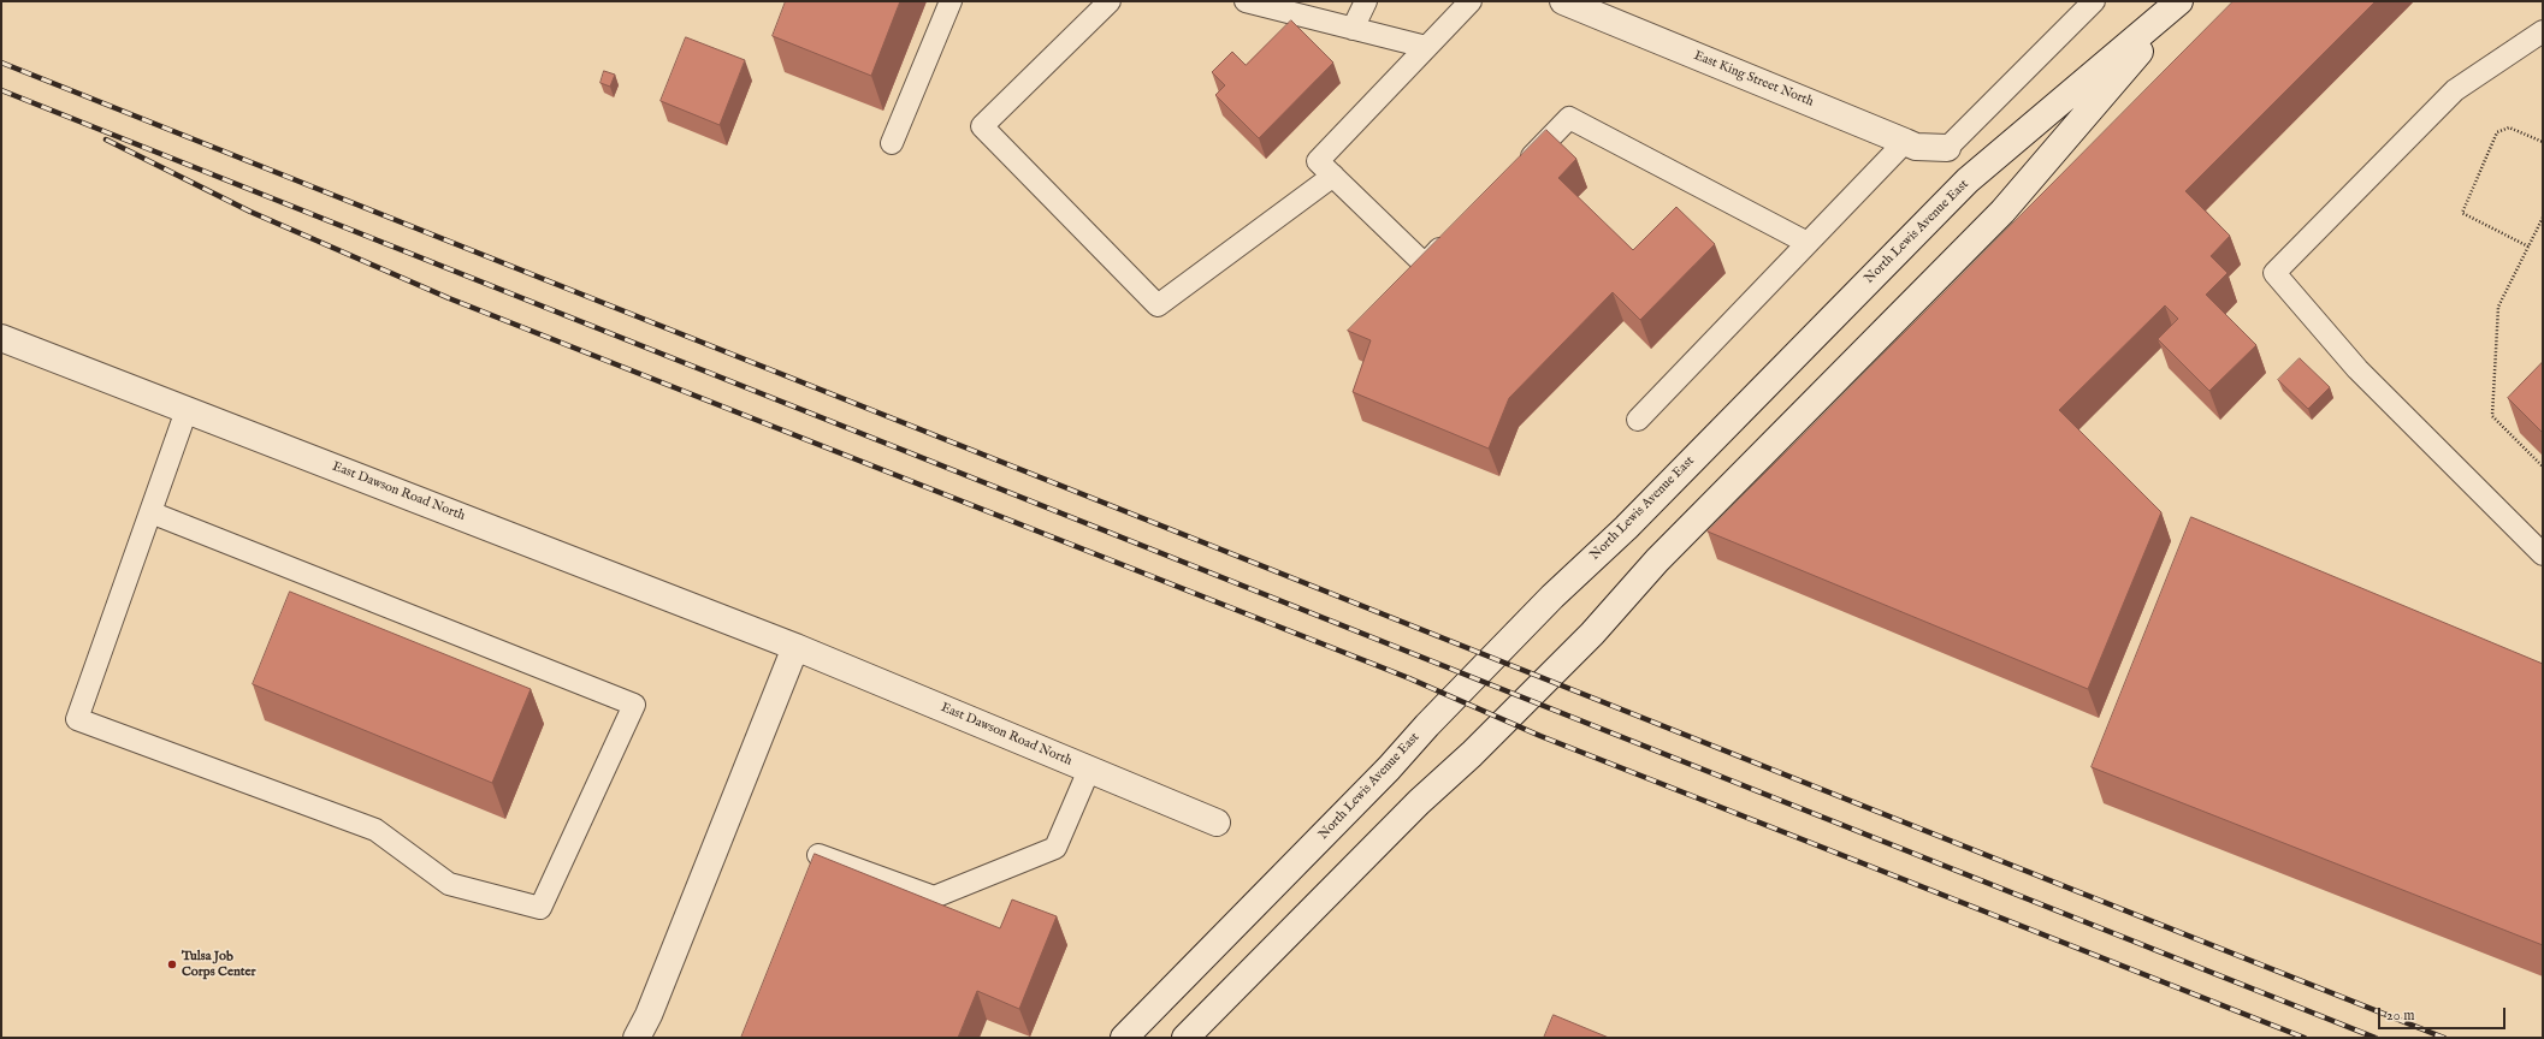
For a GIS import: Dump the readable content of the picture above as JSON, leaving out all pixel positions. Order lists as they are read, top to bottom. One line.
{"streets":{"main road":["East King Street North","North Lewis Avenue East","East Dawson Road North"]},"places":["Tulsa Job Corps Center"],"scale_bar":"20 m"}
